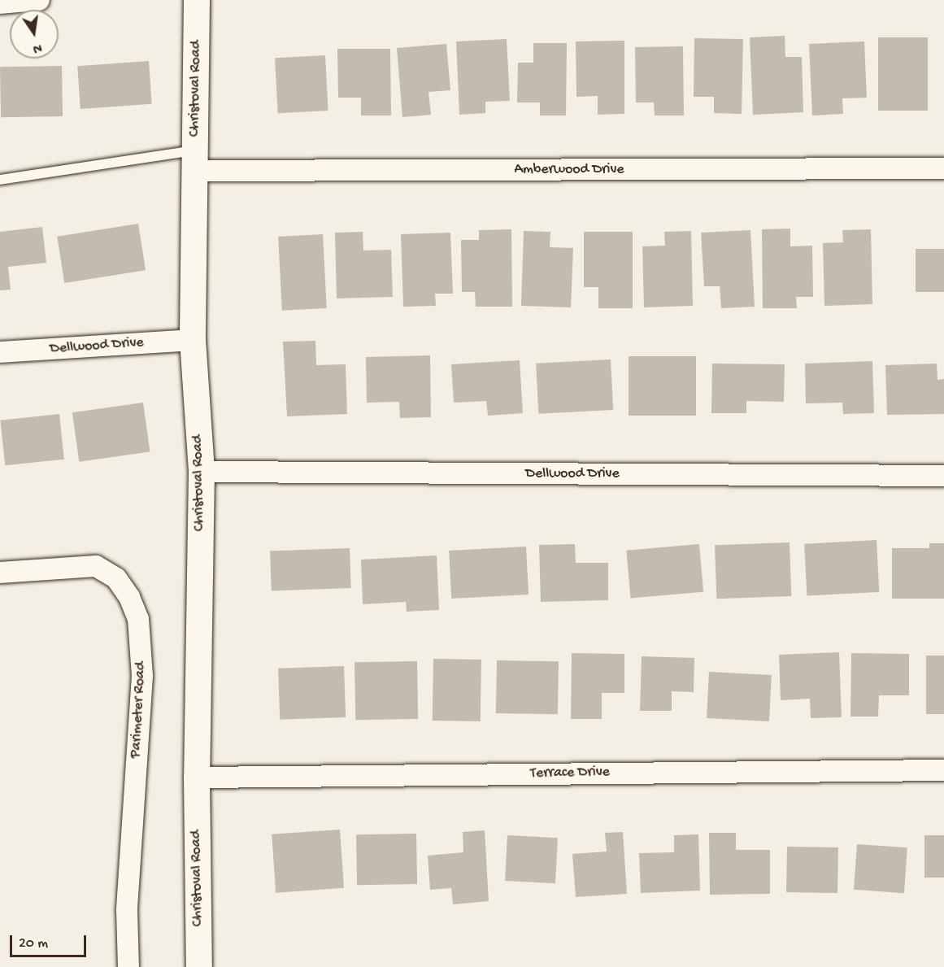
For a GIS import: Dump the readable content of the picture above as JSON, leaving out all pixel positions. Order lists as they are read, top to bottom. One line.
{"streets":{"street":["Christoval Road","Amberwood Drive","Dellwood Drive","Parimeter Road","Terrace Drive"]},"crossings":[["Christoval Road","Amberwood Drive"],["Christoval Road","Dellwood Drive"],["Christoval Road","Terrace Drive"]],"scale_bar":"20 m","north":"bottom"}
